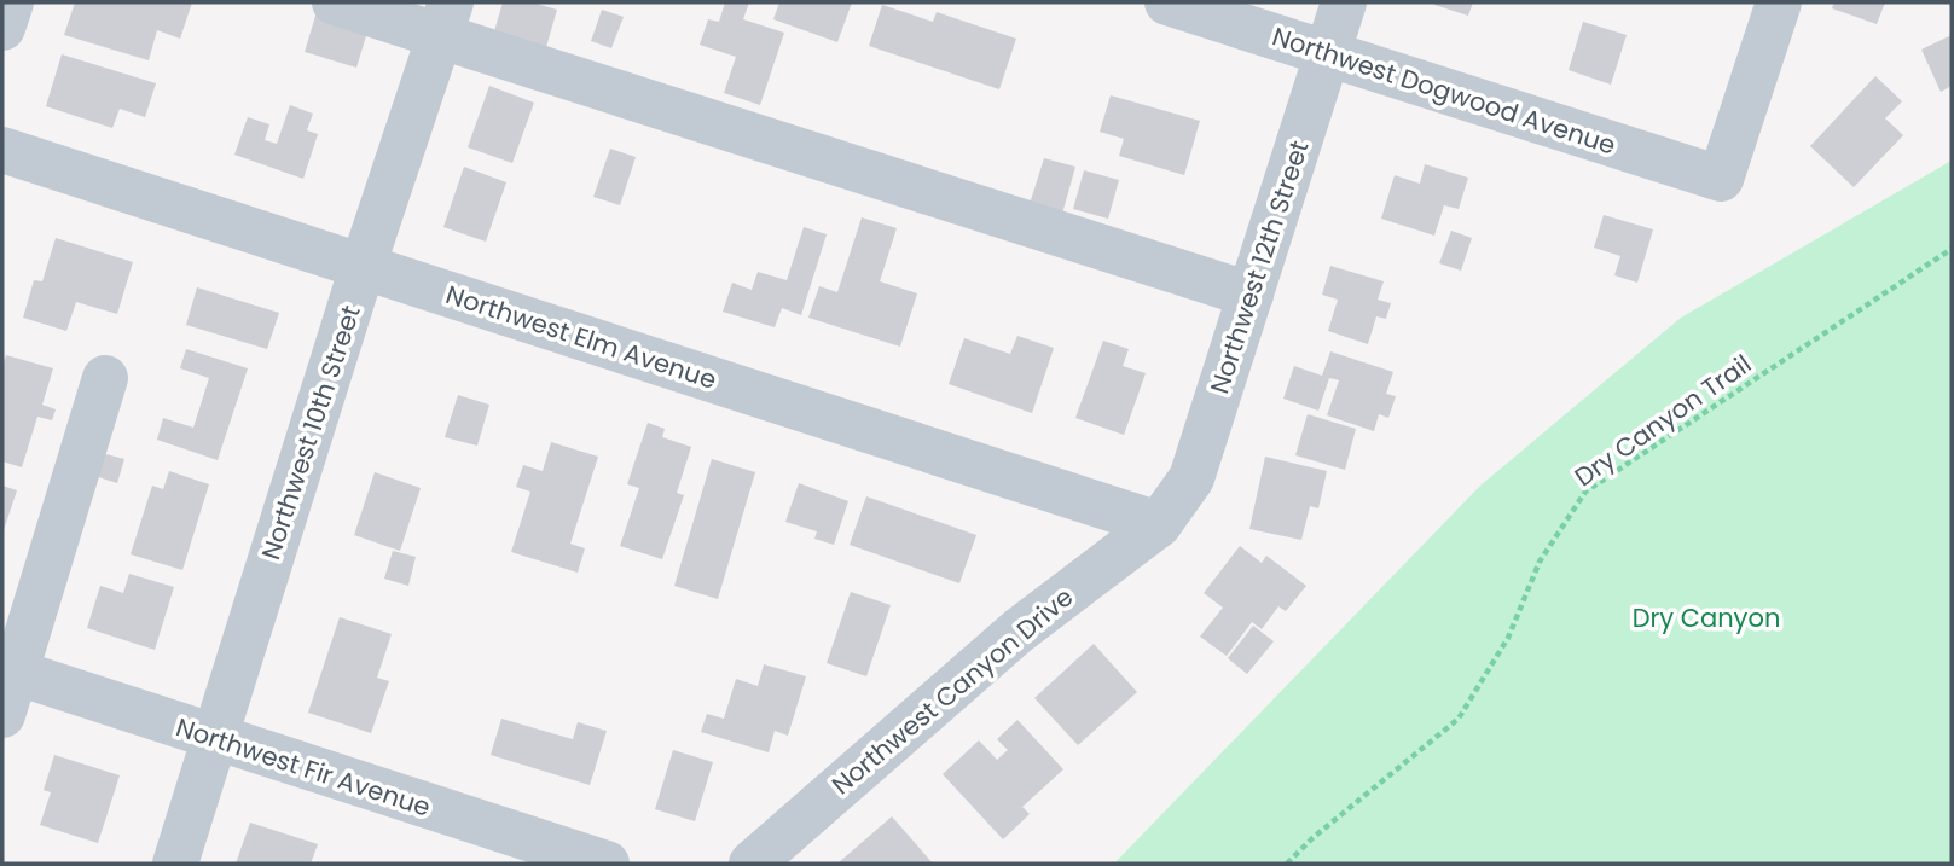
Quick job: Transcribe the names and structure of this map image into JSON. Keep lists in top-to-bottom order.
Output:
{
  "streets": {
    "street": [
      "Northwest Dogwood Avenue",
      "Northwest 12th Street",
      "Northwest Elm Avenue",
      "Northwest 10th Street",
      "Northwest Canyon Drive",
      "Northwest Fir Avenue"
    ],
    "path": ["Dry Canyon Trail"]
  },
  "crossings": [
    ["Northwest Dogwood Avenue", "Northwest 12th Street"],
    ["Northwest 12th Street", "Northwest Elm Avenue"],
    ["Northwest 12th Street", "Northwest Canyon Drive"],
    ["Northwest Elm Avenue", "Northwest 10th Street"],
    ["Northwest Elm Avenue", "Northwest Canyon Drive"],
    ["Northwest 10th Street", "Northwest Fir Avenue"]
  ],
  "parks": ["Dry Canyon"]
}
